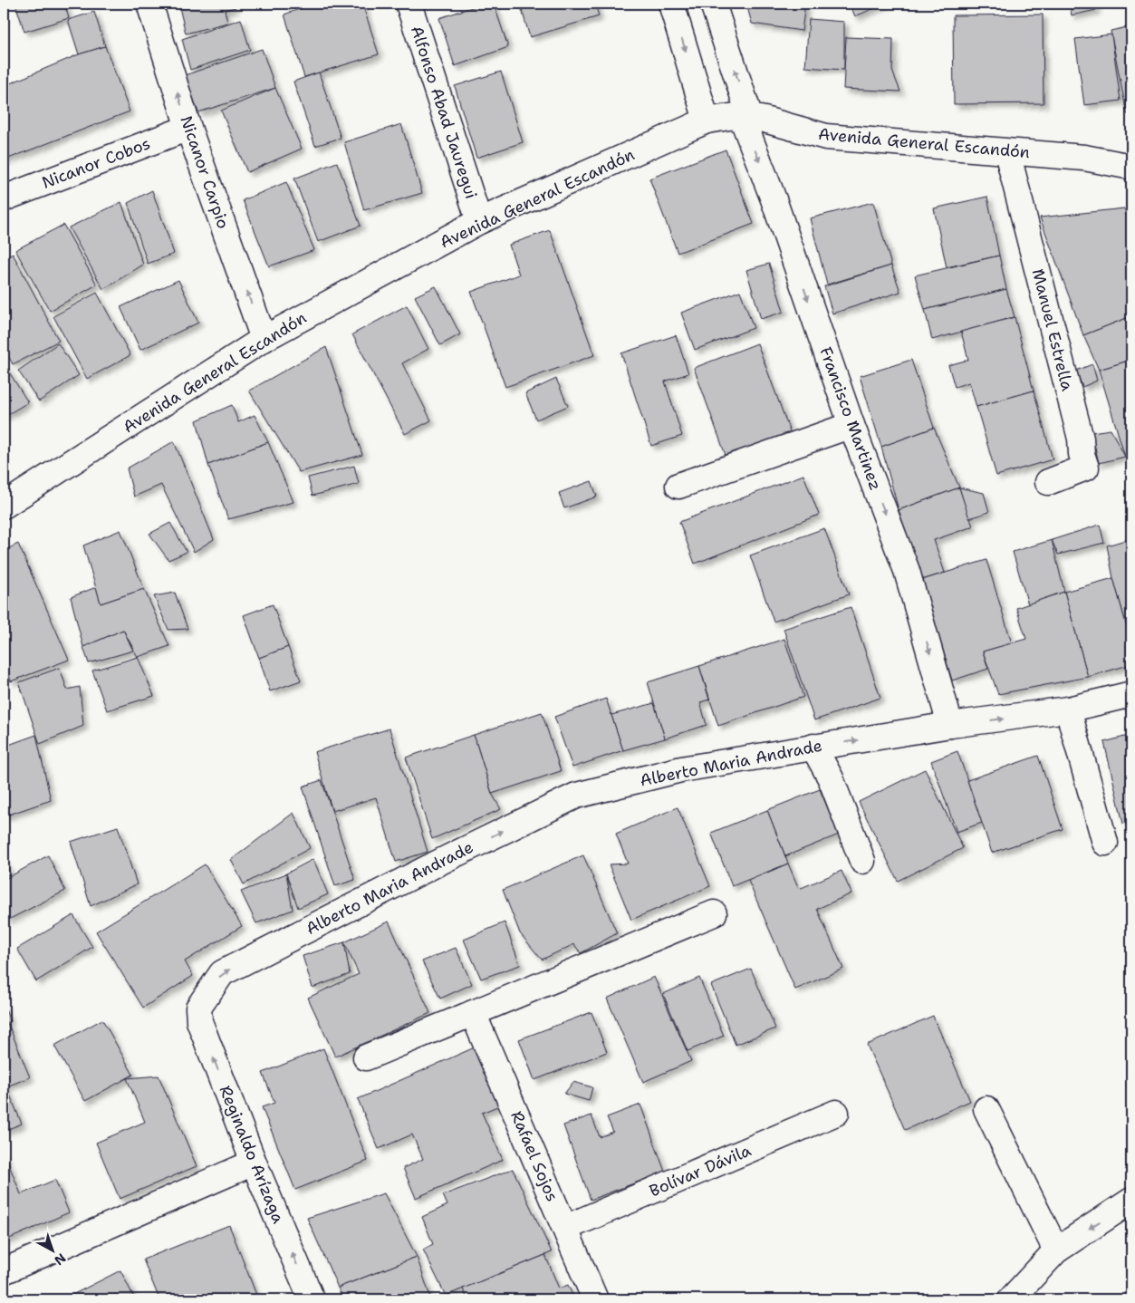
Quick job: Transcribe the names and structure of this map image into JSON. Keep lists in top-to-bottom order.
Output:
{
  "streets": {
    "street": [
      "Alfonso Abad Jauregui",
      "Avenida General Escandón",
      "Nicanor Cobos",
      "Nicanor Carpio",
      "Manuel Estrella",
      "Francisco Martinez",
      "Alberto Maria Andrade",
      "Reginaldo Arízaga",
      "Rafael Sojos",
      "Bolívar Dávila"
    ]
  },
  "crossings": [
    ["Alfonso Abad Jauregui", "Avenida General Escandón"],
    ["Avenida General Escandón", "Nicanor Carpio"],
    ["Avenida General Escandón", "Manuel Estrella"],
    ["Avenida General Escandón", "Francisco Martinez"],
    ["Nicanor Cobos", "Nicanor Carpio"],
    ["Francisco Martinez", "Alberto Maria Andrade"],
    ["Alberto Maria Andrade", "Reginaldo Arízaga"],
    ["Rafael Sojos", "Bolívar Dávila"]
  ],
  "one_way": ["Nicanor Carpio", "Reginaldo Arízaga"],
  "north": "bottom right"
}
